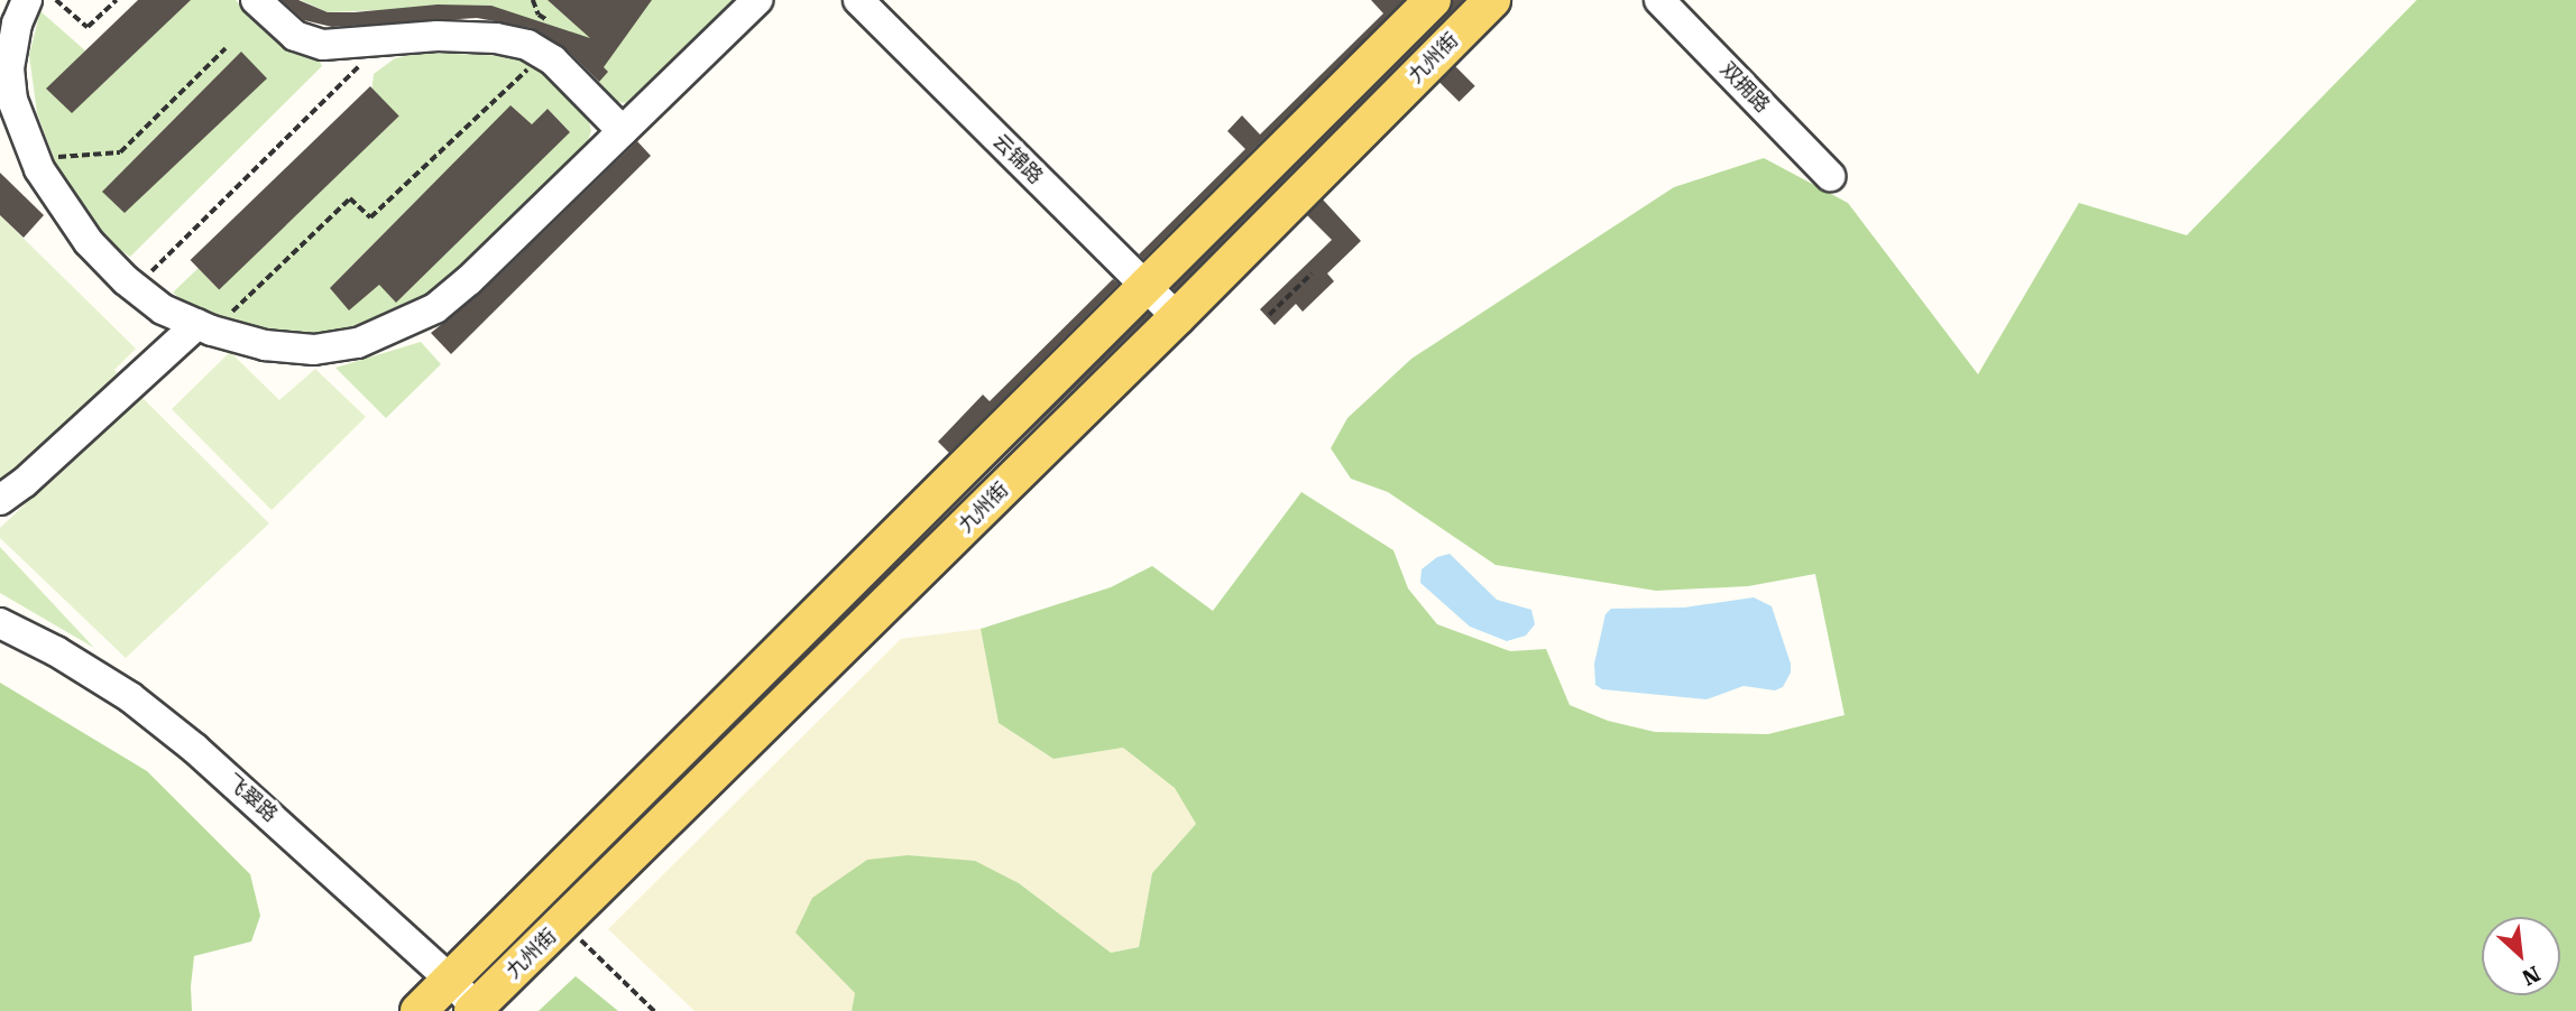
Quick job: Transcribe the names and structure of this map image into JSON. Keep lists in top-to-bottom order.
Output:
{
  "streets": {
    "main road": ["九州街"],
    "street": ["双拥路", "云锦路", "飞翠路"]
  },
  "crossings": [
    ["九州街", "云锦路"],
    ["九州街", "飞翠路"]
  ],
  "north": "bottom right"
}
